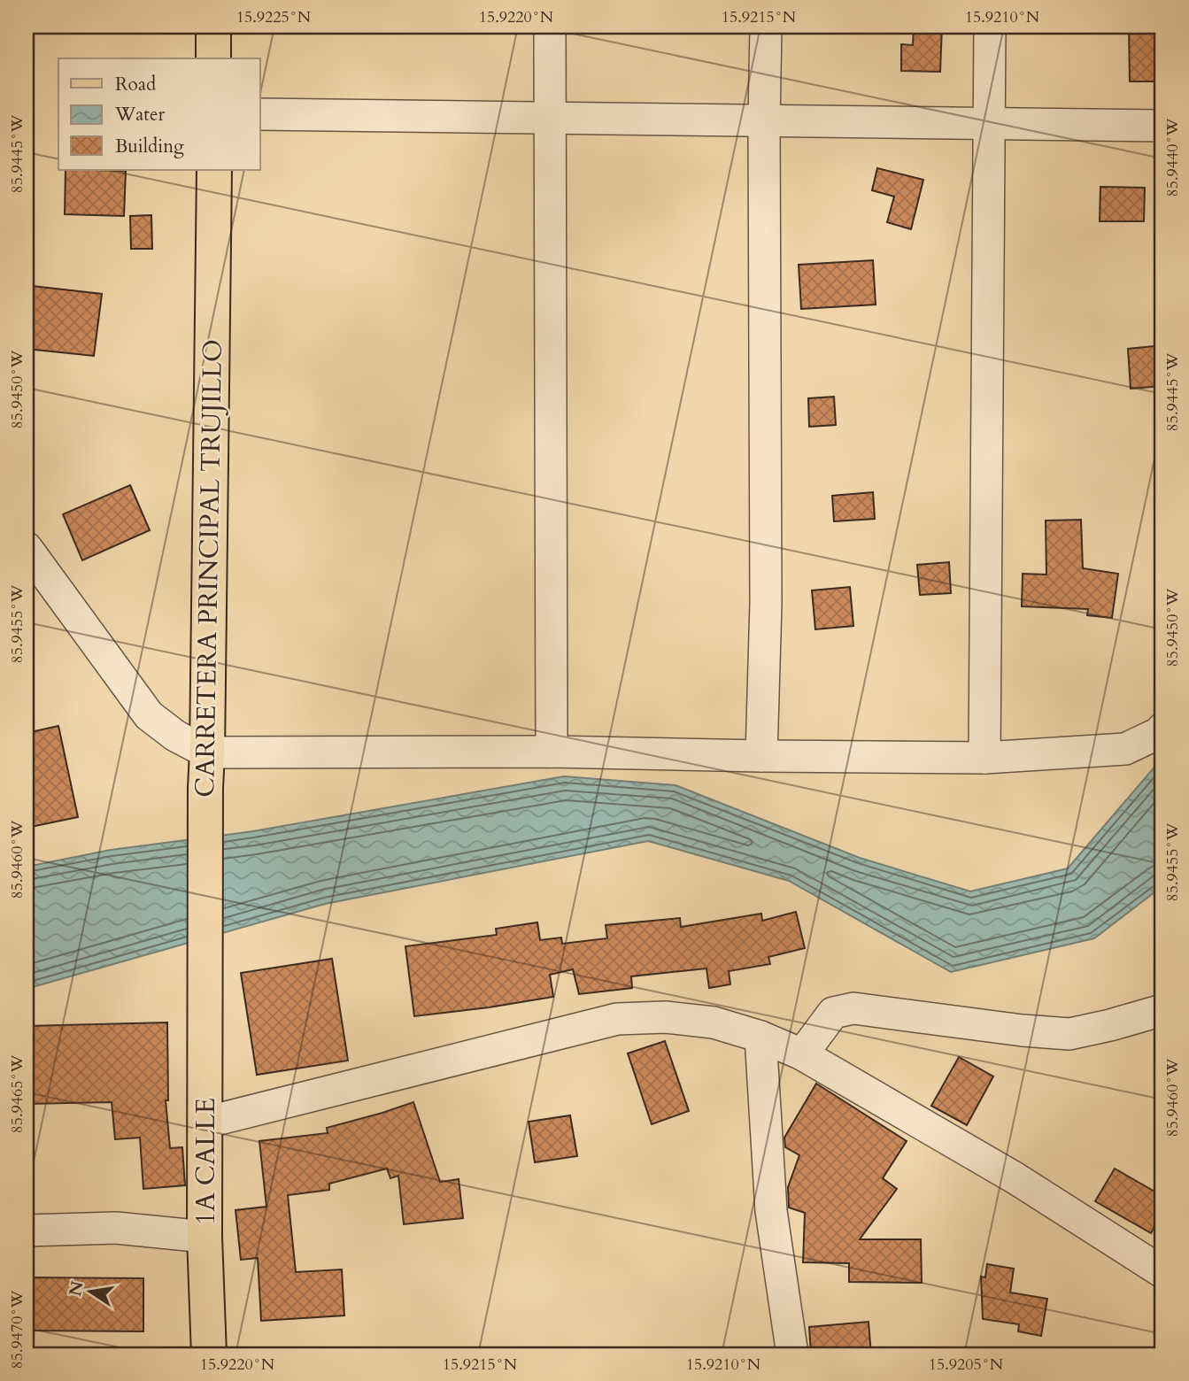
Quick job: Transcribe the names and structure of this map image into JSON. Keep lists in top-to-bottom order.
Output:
{
  "streets": {
    "main road": ["CARRETERA PRINCIPAL TRUJILLO", "1A CALLE"]
  },
  "crossings": [
    ["CARRETERA PRINCIPAL TRUJILLO", "1A CALLE"]
  ],
  "legend": ["Road", "Water", "Building"],
  "north": "left",
  "coordinates": [
    "15.9225°N",
    "15.9220°N",
    "15.9215°N",
    "15.9210°N",
    "85.9445°W",
    "85.9440°W",
    "85.9450°W",
    "85.9455°W",
    "85.9460°W",
    "85.9465°W",
    "85.9470°W",
    "15.9205°N"
  ]
}
